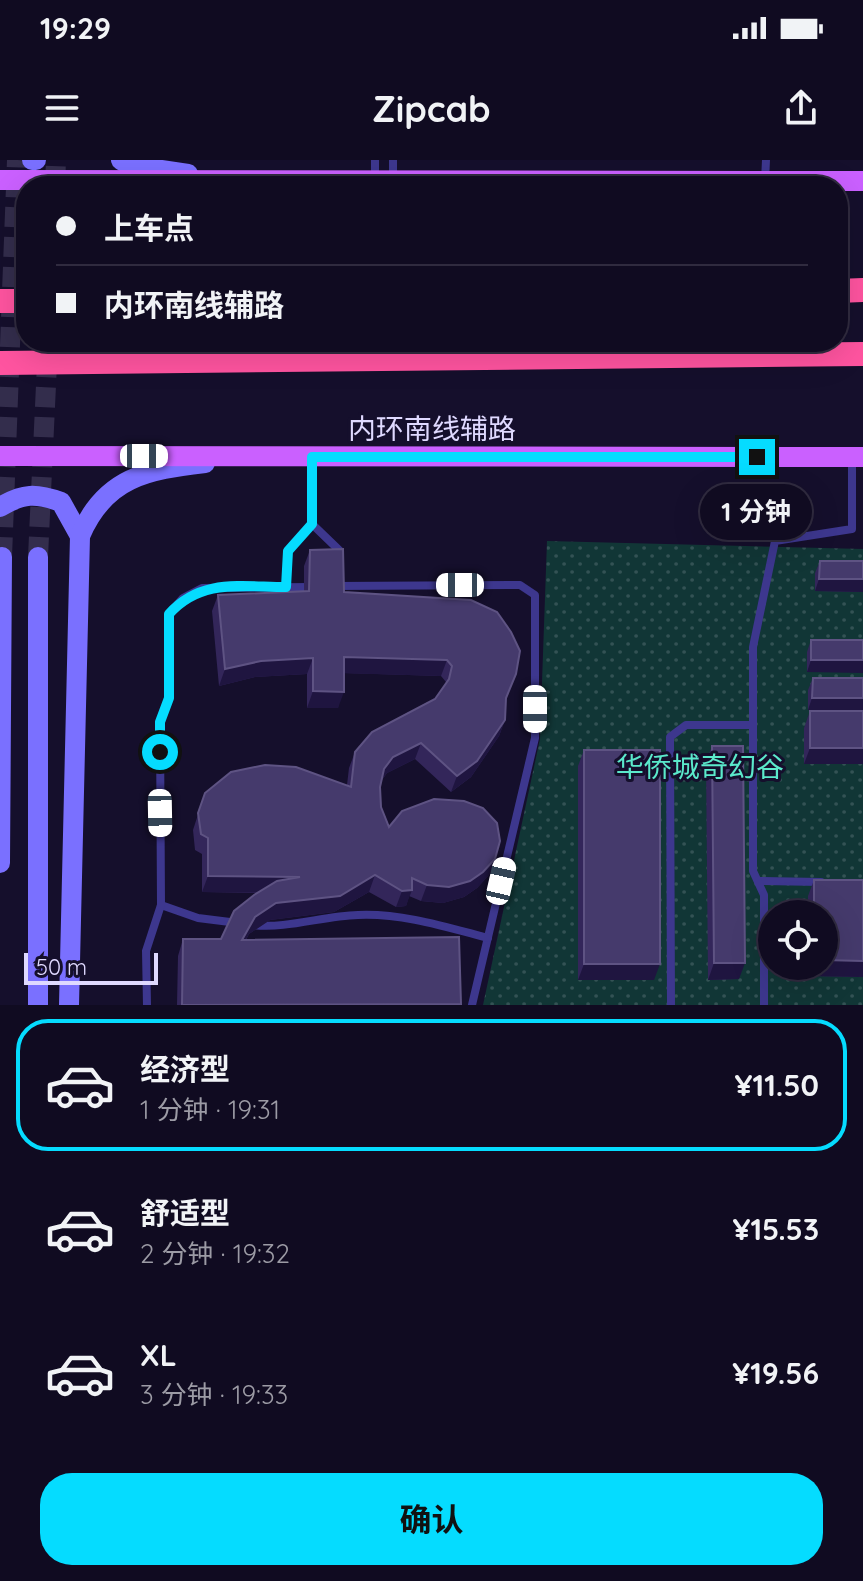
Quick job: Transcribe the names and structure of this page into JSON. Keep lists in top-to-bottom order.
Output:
{
  "streets": {
    "main road": ["内环南线辅路"]
  },
  "parks": ["华侨城奇幻谷"],
  "scale_bar": "50 m",
  "page": {
    "status": "19:29",
    "header": "Zipcab",
    "banner": ["上车点", "内环南线辅路"],
    "bubble": "1 分钟",
    "scale": "50 m",
    "list": [
      {
        "name": "经济型",
        "note": "1 分钟 · 19:31",
        "value": "¥11.50"
      },
      {
        "name": "舒适型",
        "note": "2 分钟 · 19:32",
        "value": "¥15.53"
      },
      {
        "name": "XL",
        "note": "3 分钟 · 19:33",
        "value": "¥19.56"
      }
    ],
    "buttons": "确认"
  }
}
